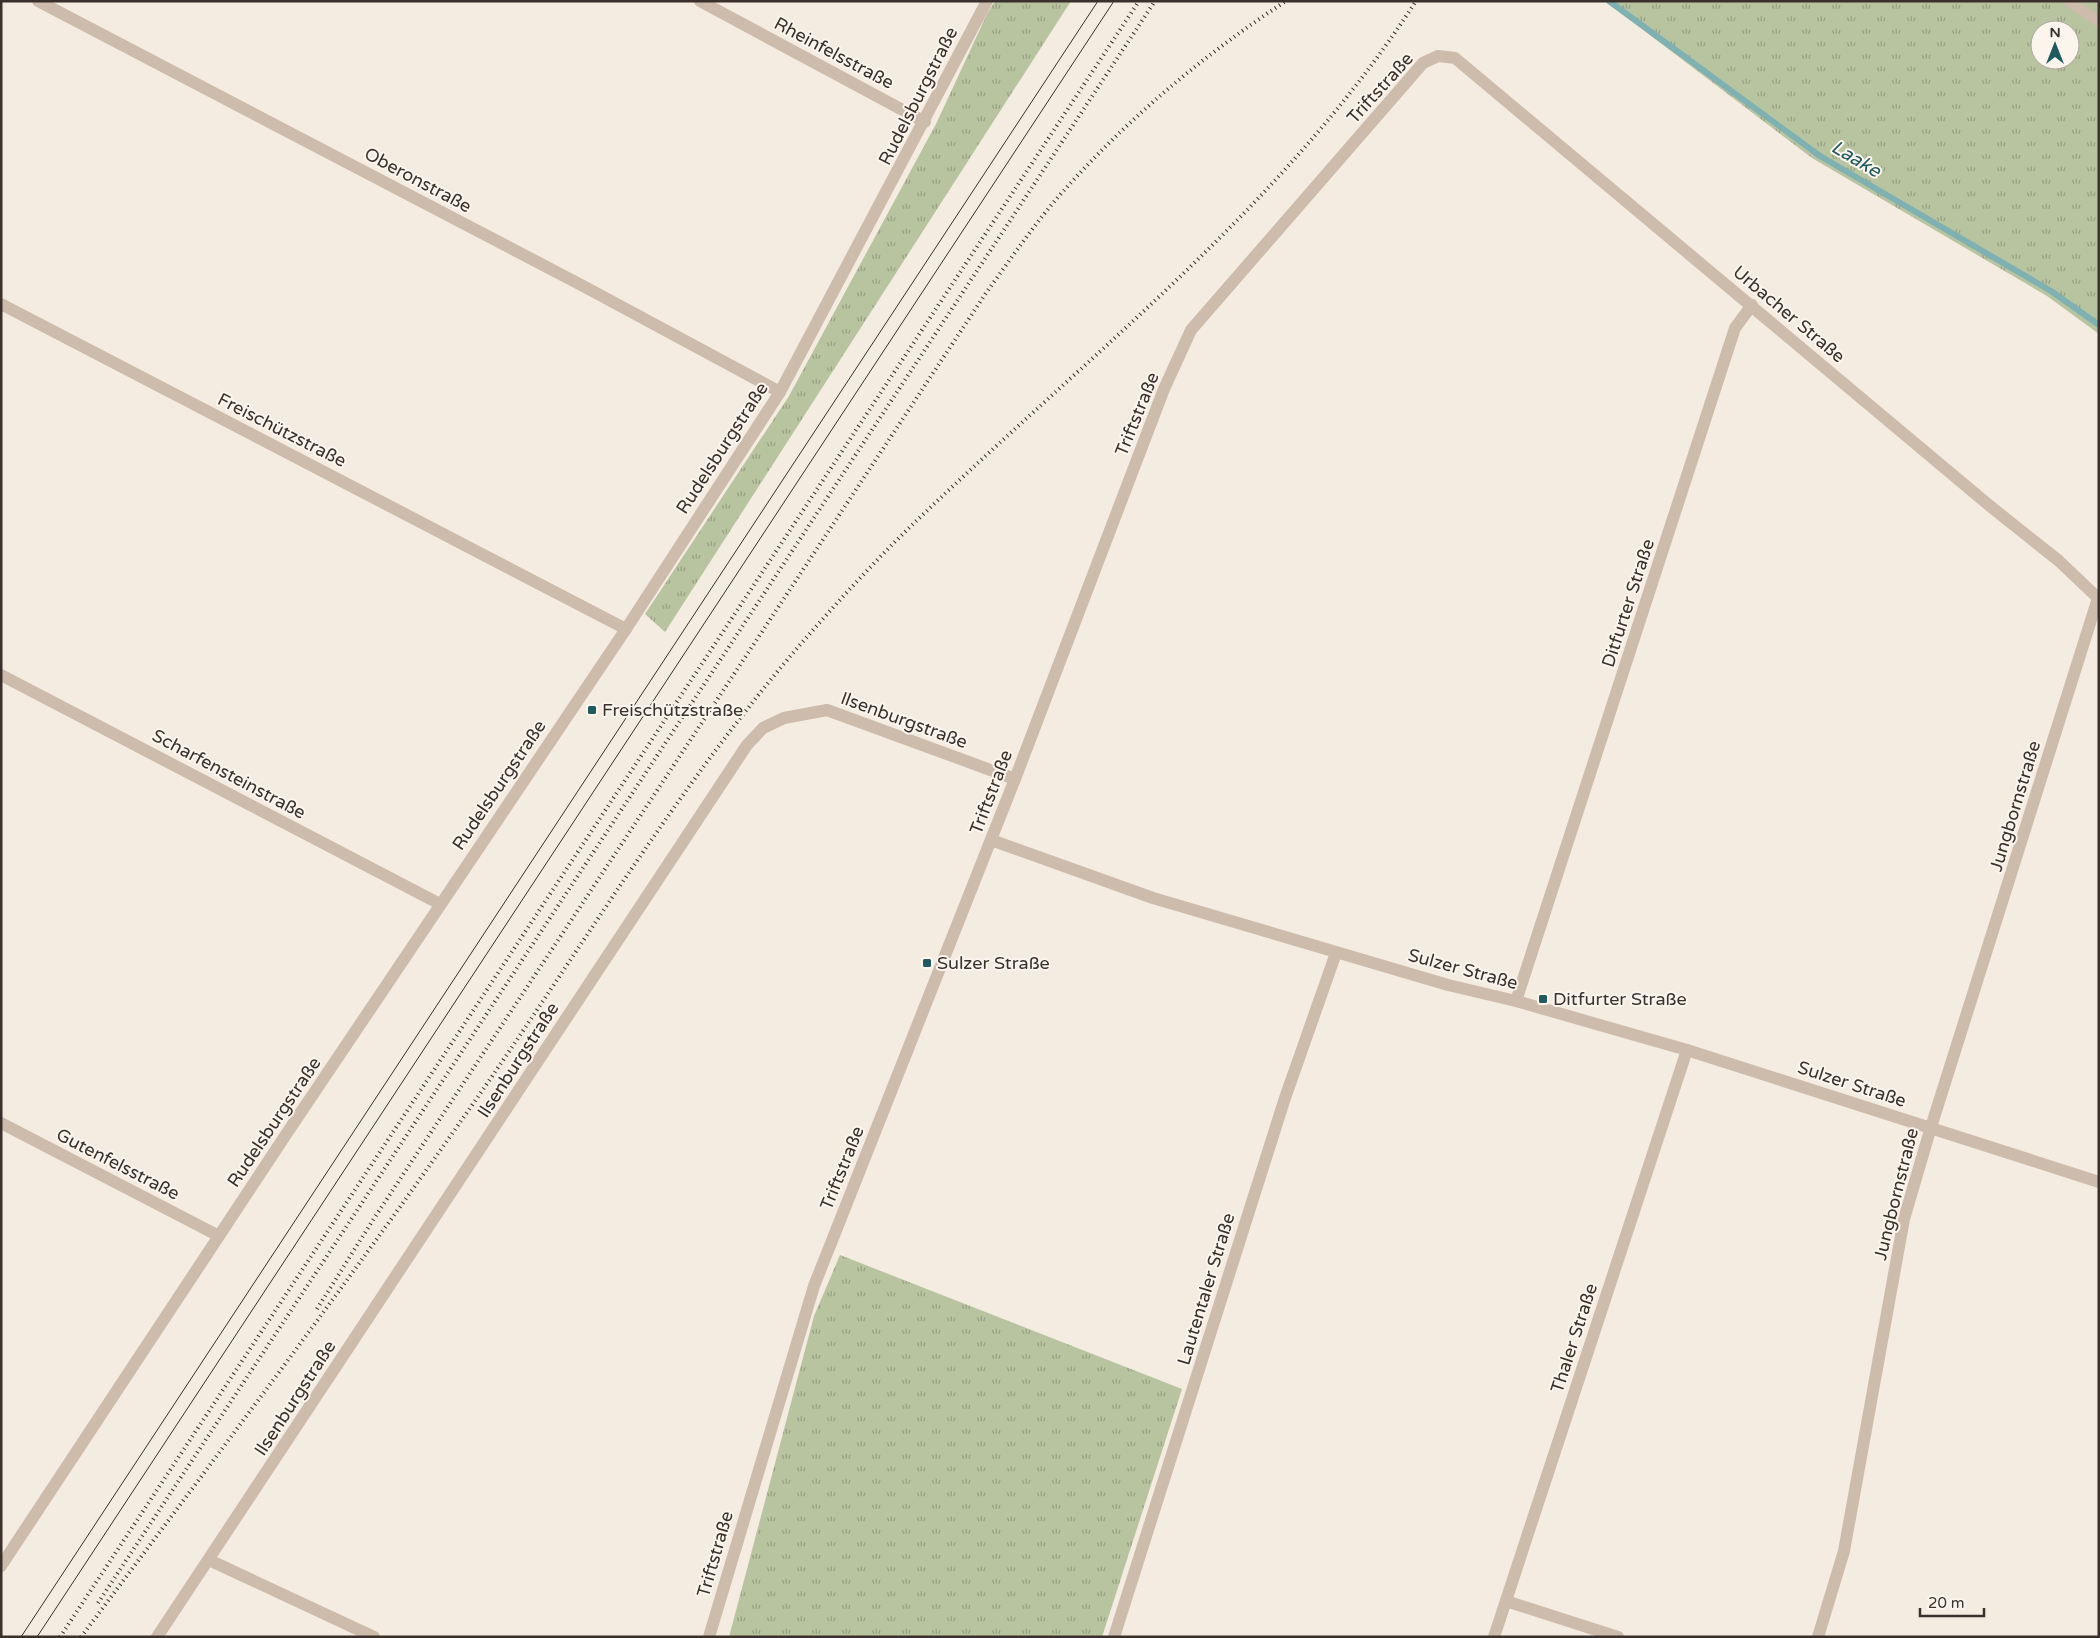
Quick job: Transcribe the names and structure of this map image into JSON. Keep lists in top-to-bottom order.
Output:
{
  "streets": {
    "street": [
      "Rheinfelsstraße",
      "Triftstraße",
      "Rudelsburgstraße",
      "Oberonstraße",
      "Urbacher Straße",
      "Freischützstraße",
      "Ditfurter Straße",
      "Ilsenburgstraße",
      "Scharfensteinstraße",
      "Jungbornstraße",
      "Sulzer Straße",
      "Gutenfelsstraße",
      "Lautentaler Straße",
      "Thaler Straße"
    ]
  },
  "crossings": [
    ["Rheinfelsstraße", "Rudelsburgstraße"],
    ["Triftstraße", "Urbacher Straße"],
    ["Triftstraße", "Ilsenburgstraße"],
    ["Triftstraße", "Sulzer Straße"],
    ["Rudelsburgstraße", "Oberonstraße"],
    ["Rudelsburgstraße", "Freischützstraße"],
    ["Rudelsburgstraße", "Scharfensteinstraße"],
    ["Rudelsburgstraße", "Gutenfelsstraße"],
    ["Urbacher Straße", "Ditfurter Straße"],
    ["Urbacher Straße", "Jungbornstraße"],
    ["Ditfurter Straße", "Sulzer Straße"],
    ["Jungbornstraße", "Sulzer Straße"],
    ["Sulzer Straße", "Lautentaler Straße"],
    ["Sulzer Straße", "Thaler Straße"]
  ],
  "water": ["Laake"],
  "places": {
    "transit": ["Freischützstraße", "Sulzer Straße", "Ditfurter Straße"]
  },
  "scale_bar": "20 m",
  "north": "top"
}
